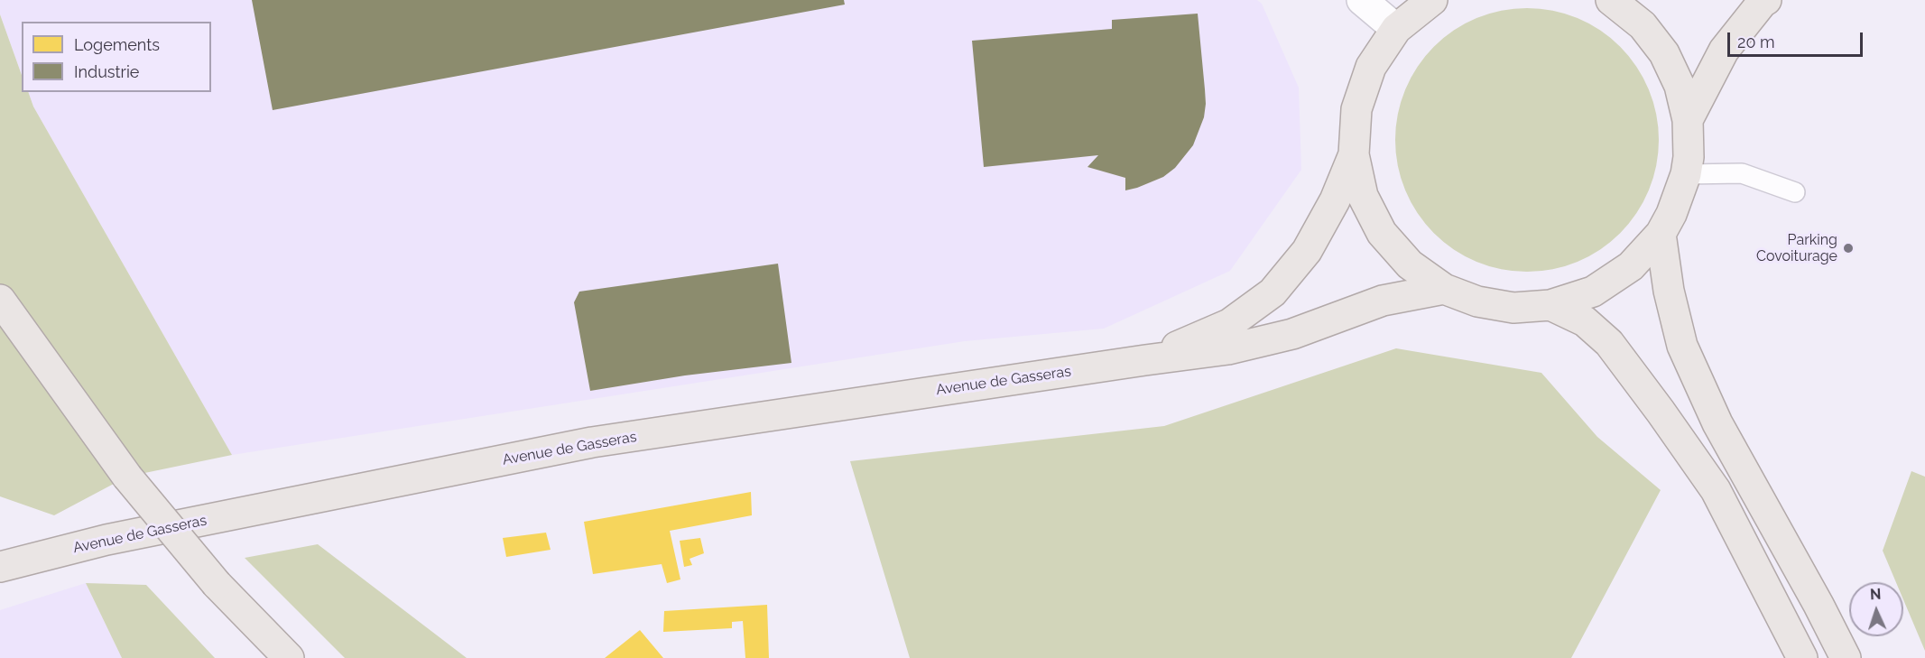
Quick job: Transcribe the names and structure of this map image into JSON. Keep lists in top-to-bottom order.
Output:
{
  "streets": {
    "main road": ["Avenue de Gasseras"]
  },
  "places": ["Parking Covoiturage"],
  "legend": ["Logements", "Industrie"],
  "scale_bar": "20 m",
  "north": "top"
}
